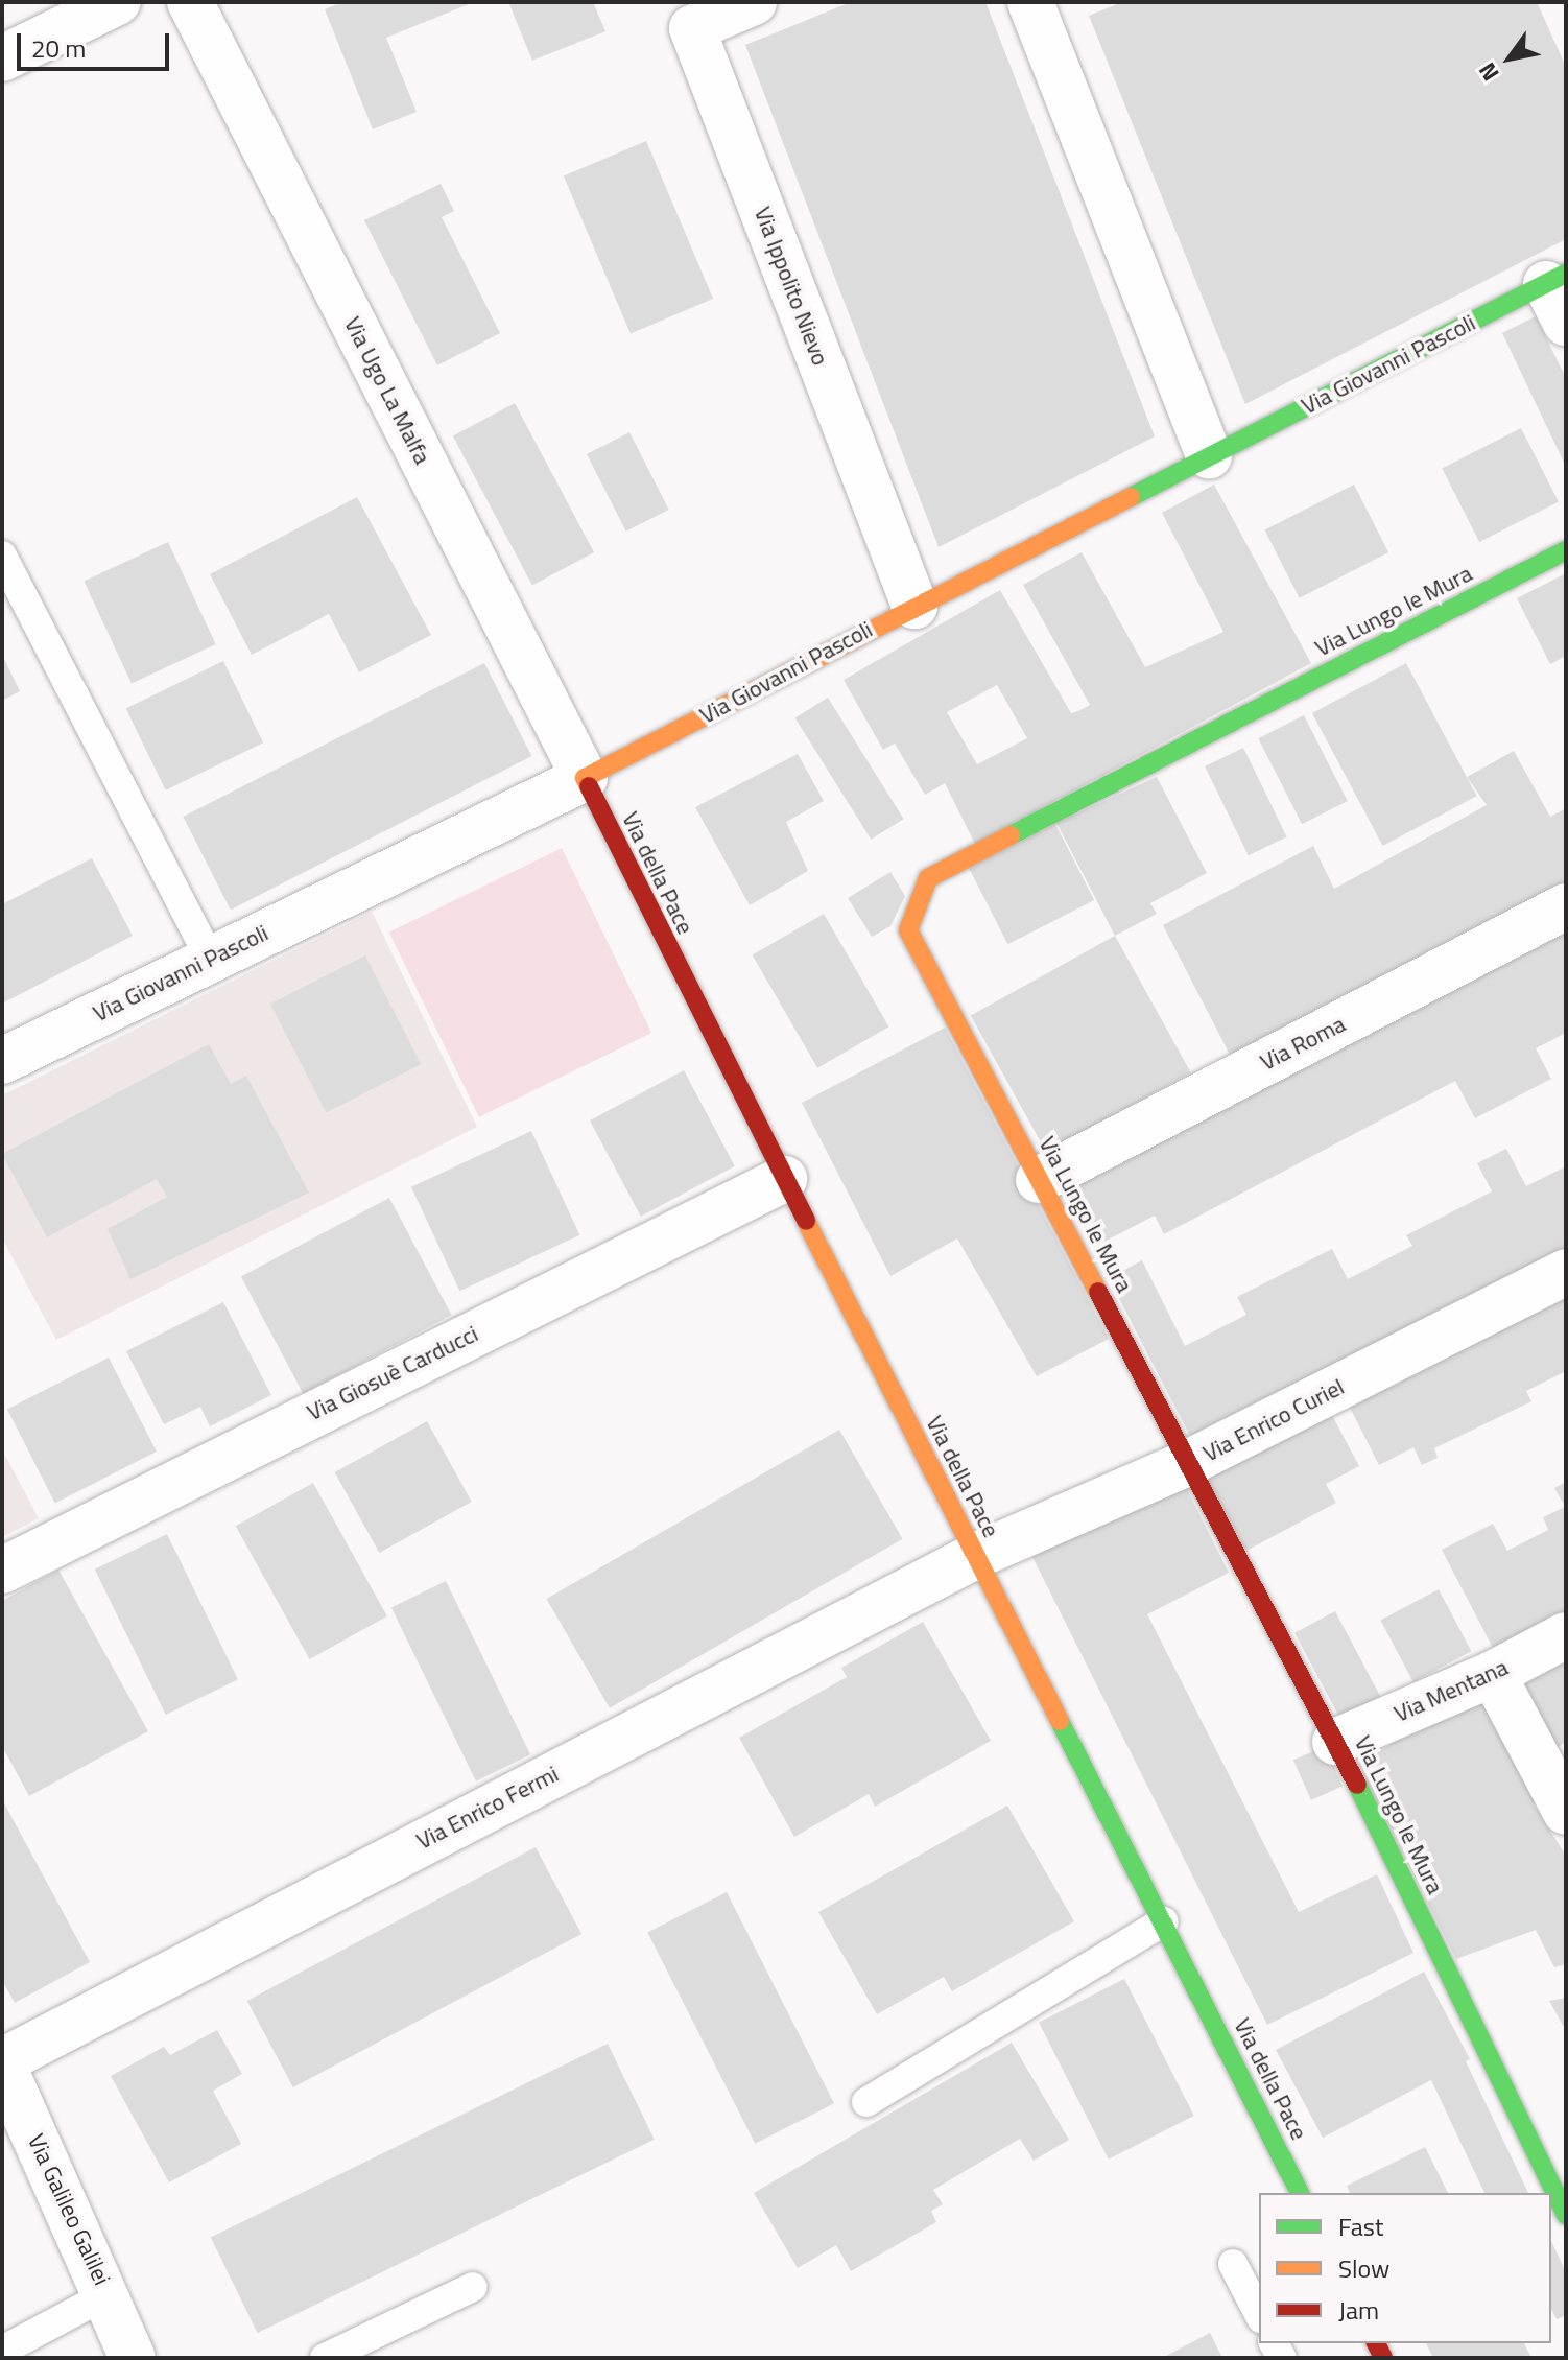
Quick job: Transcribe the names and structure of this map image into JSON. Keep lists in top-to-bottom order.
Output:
{
  "streets": {
    "main road": ["Via Giovanni Pascoli", "Via Lungo le Mura", "Via della Pace"],
    "street": [
      "Via Ippolito Nievo",
      "Via Ugo La Malfa",
      "Via Roma",
      "Via Giosuè Carducci",
      "Via Enrico Curiel",
      "Via Mentana",
      "Via Enrico Fermi",
      "Via Galileo Galilei"
    ]
  },
  "crossings": [
    ["Via Ippolito Nievo", "Via Giovanni Pascoli"],
    ["Via Giovanni Pascoli", "Via Ugo La Malfa"],
    ["Via Giovanni Pascoli", "Via della Pace"],
    ["Via Ugo La Malfa", "Via della Pace"],
    ["Via Lungo le Mura", "Via Roma"],
    ["Via Lungo le Mura", "Via Enrico Curiel"],
    ["Via Lungo le Mura", "Via Mentana"],
    ["Via della Pace", "Via Giosuè Carducci"],
    ["Via della Pace", "Via Enrico Curiel"],
    ["Via della Pace", "Via Enrico Fermi"],
    ["Via Enrico Curiel", "Via Enrico Fermi"],
    ["Via Enrico Fermi", "Via Galileo Galilei"]
  ],
  "legend": ["Fast", "Slow", "Jam"],
  "scale_bar": "20 m",
  "north": "bottom left"
}
